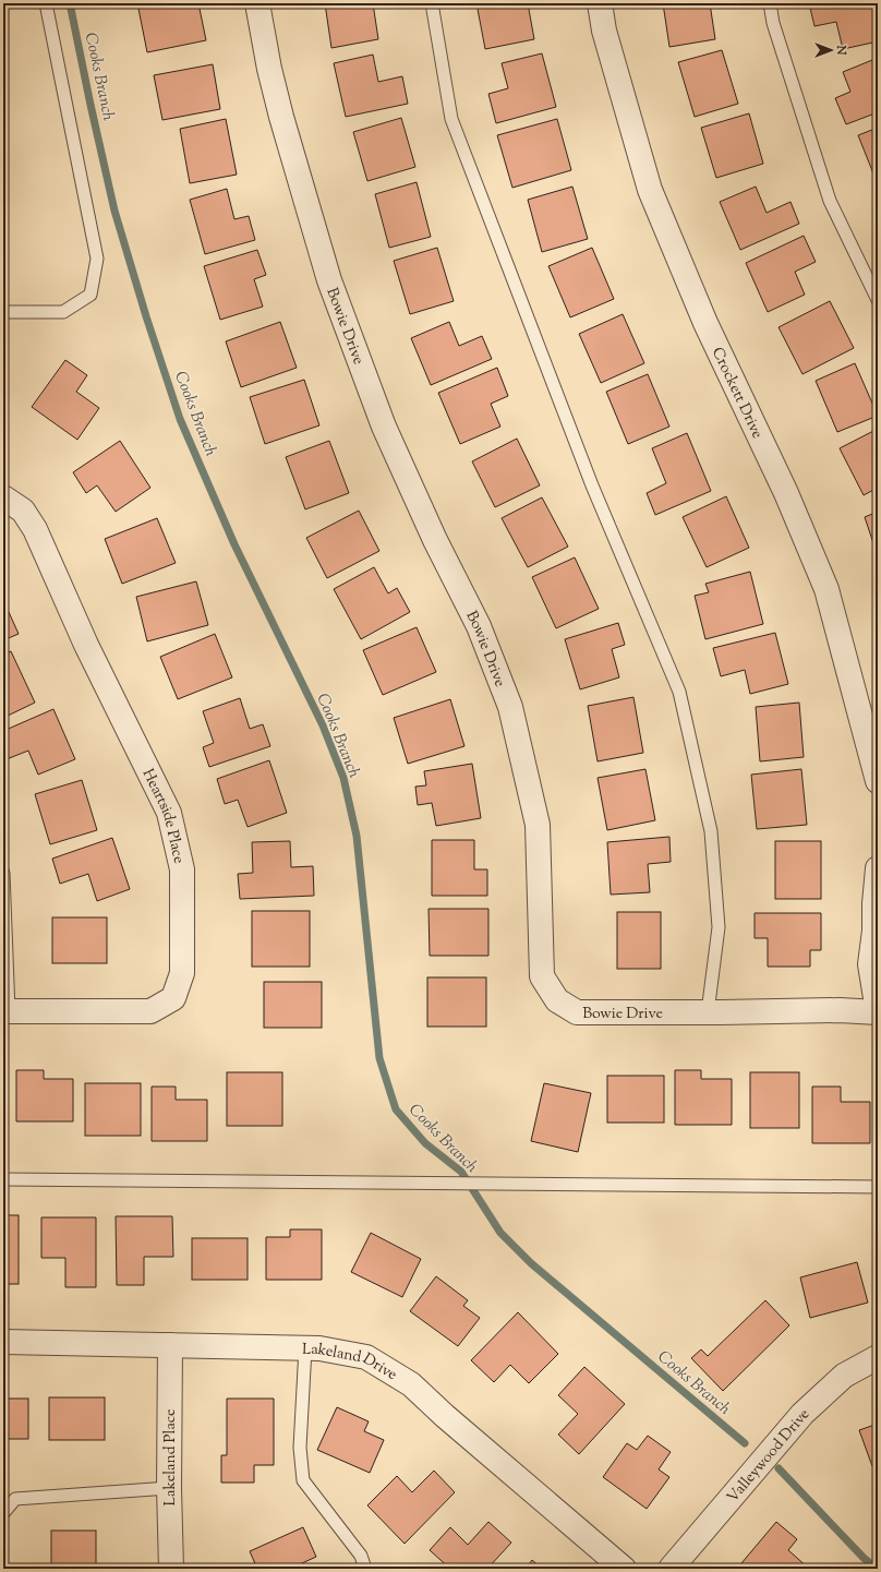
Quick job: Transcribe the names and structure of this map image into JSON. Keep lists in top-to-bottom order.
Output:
{
  "streets": {
    "street": [
      "Bowie Drive",
      "Crockett Drive",
      "Heartside Place",
      "Lakeland Drive",
      "Valleywood Drive",
      "Lakeland Place"
    ]
  },
  "crossings": [
    ["Lakeland Drive", "Lakeland Place"]
  ],
  "water": ["Cooks Branch"],
  "north": "right"
}
